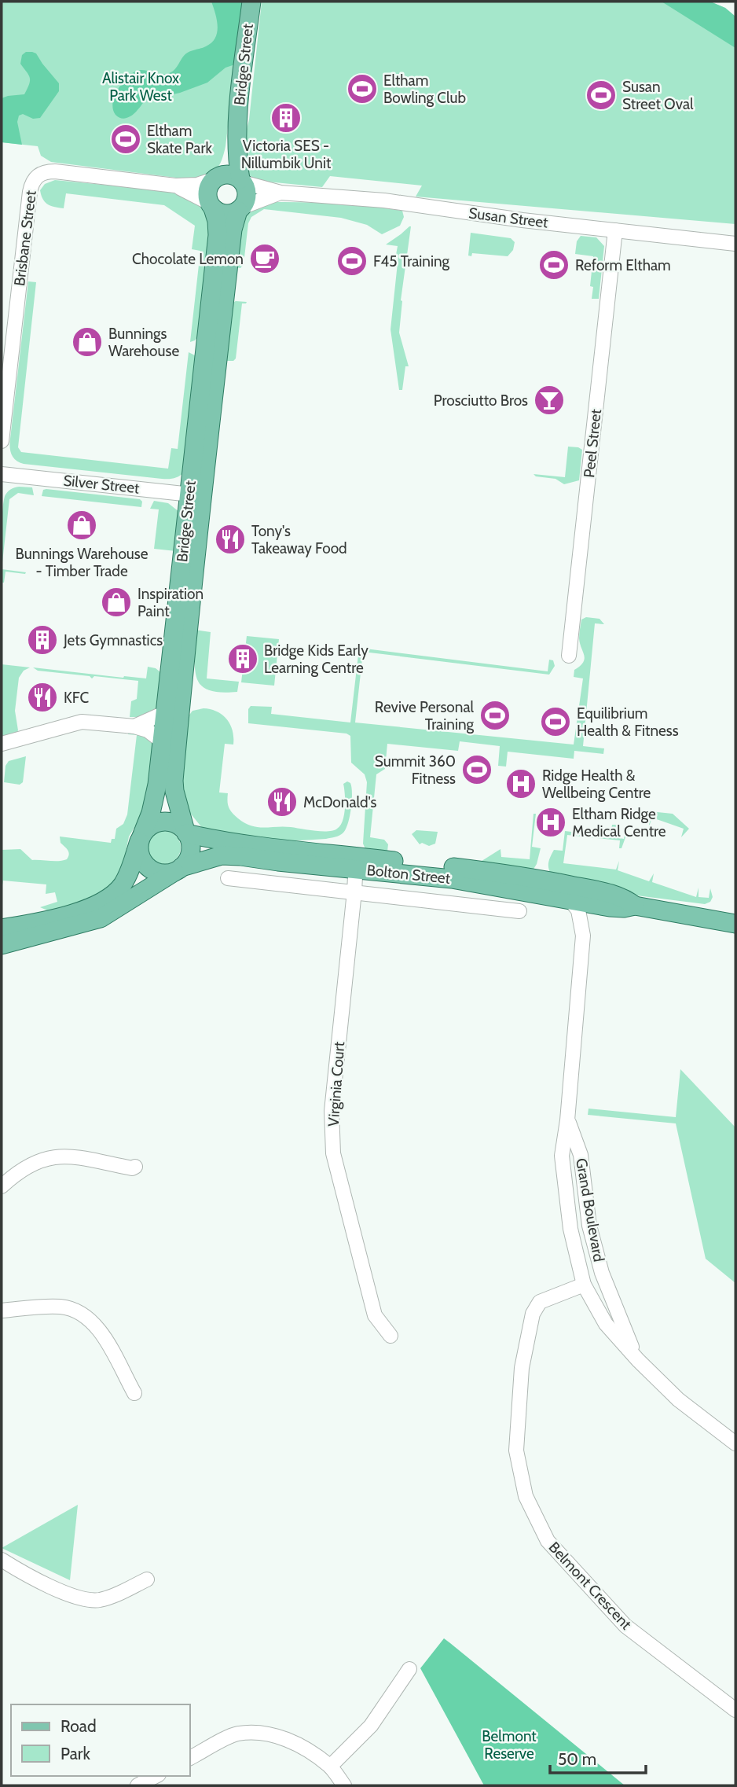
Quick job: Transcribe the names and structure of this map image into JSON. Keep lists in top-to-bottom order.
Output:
{
  "streets": {
    "main road": ["Bridge Street", "Bolton Street"],
    "street": [
      "Susan Street",
      "Brisbane Street",
      "Peel Street",
      "Silver Street",
      "Virginia Court",
      "Grand Boulevard",
      "Belmont Crescent"
    ]
  },
  "crossings": [
    ["Bridge Street", "Susan Street"],
    ["Bridge Street", "Brisbane Street"],
    ["Bridge Street", "Silver Street"],
    ["Bridge Street", "Bolton Street"],
    ["Susan Street", "Brisbane Street"],
    ["Susan Street", "Peel Street"],
    ["Bolton Street", "Virginia Court"],
    ["Bolton Street", "Grand Boulevard"],
    ["Grand Boulevard", "Belmont Crescent"]
  ],
  "parks": ["Alistair Knox Park West", "Belmont Reserve"],
  "places": {
    "sports": [
      "Eltham Bowling Club",
      "Susan Street Oval",
      "Eltham Skate Park",
      "F45 Training",
      "Reform Eltham",
      "Revive Personal Training",
      "Equilibrium Health & Fitness",
      "Summit 360 Fitness"
    ],
    "building": ["Victoria SES - Nillumbik Unit", "Jets Gymnastics", "Bridge Kids Early Learning Centre"],
    "cafe": ["Chocolate Lemon"],
    "shop": ["Bunnings Warehouse", "Bunnings Warehouse - Timber Trade", "Inspiration Paint"],
    "bar": ["Prosciutto Bros"],
    "restaurant": ["Tony's Takeaway Food", "KFC", "McDonald's"],
    "hospital": ["Ridge Health & Wellbeing Centre", "Eltham Ridge Medical Centre"]
  },
  "legend": ["Road", "Park"],
  "scale_bar": "50 m"
}
